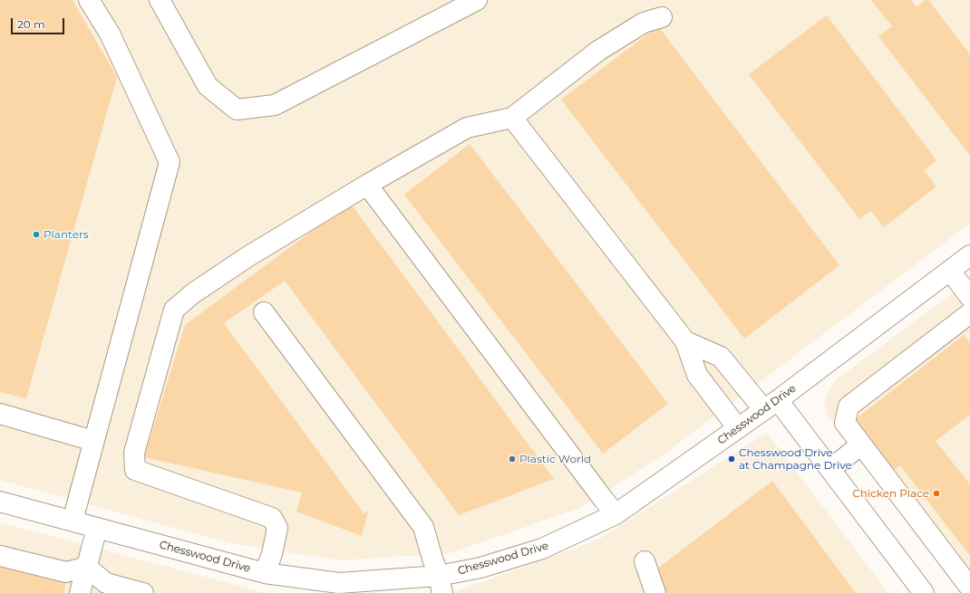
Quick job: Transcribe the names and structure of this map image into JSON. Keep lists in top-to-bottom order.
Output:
{
  "streets": {
    "street": ["Chesswood Drive"]
  },
  "places": [
    "Planters",
    "Plastic World",
    "Chesswood Drive at Champagne Drive",
    "Chicken Place"
  ],
  "scale_bar": "20 m"
}
